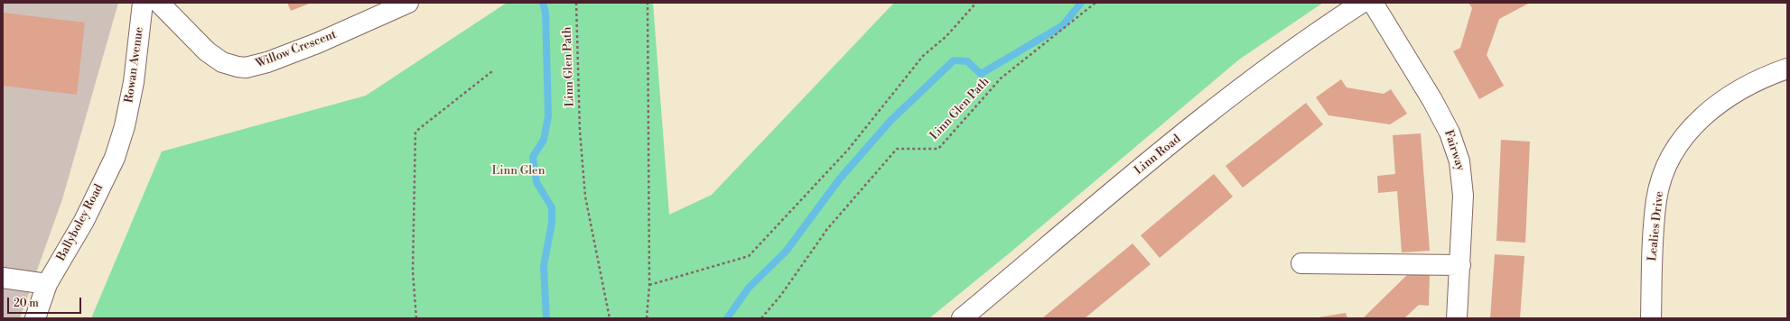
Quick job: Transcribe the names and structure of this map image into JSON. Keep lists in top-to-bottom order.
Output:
{
  "streets": {
    "street": [
      "Willow Crescent",
      "Rowan Avenue",
      "Fairway",
      "Linn Road",
      "Ballyboley Road",
      "Lealies Drive"
    ],
    "path": ["Linn Glen Path"]
  },
  "crossings": [
    ["Rowan Avenue", "Ballyboley Road"]
  ],
  "parks": ["Linn Glen"],
  "scale_bar": "20 m"
}
